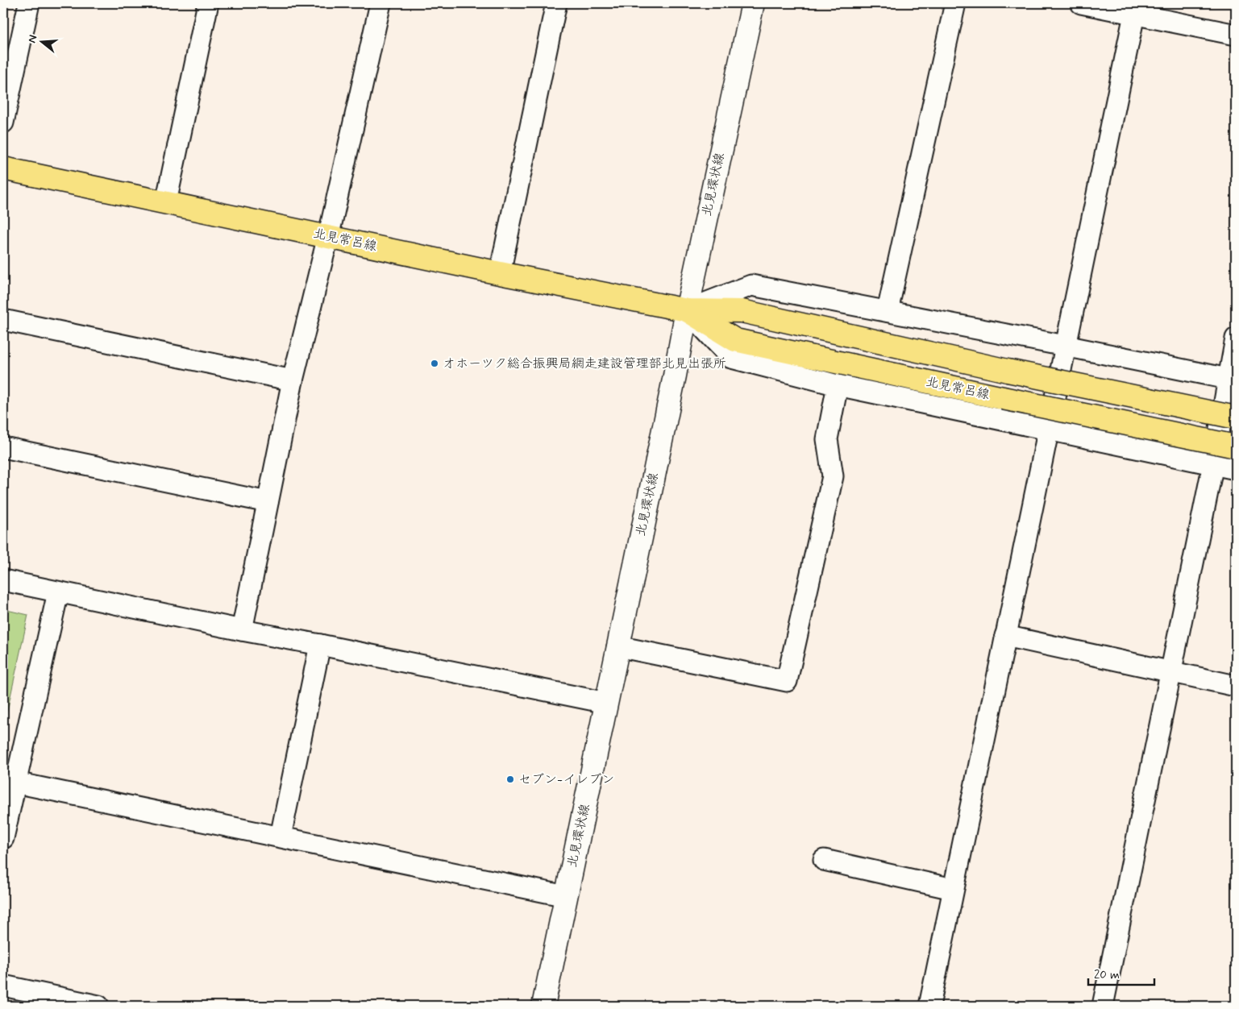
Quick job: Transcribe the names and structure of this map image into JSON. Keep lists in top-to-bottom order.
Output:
{
  "streets": {
    "main road": ["北見環状線", "北見常呂線"]
  },
  "crossings": [
    ["北見環状線", "北見常呂線"]
  ],
  "places": ["オホーツク総合振興局網走建設管理部北見出張所", "セブン-イレブン"],
  "scale_bar": "20 m",
  "north": "left"
}
